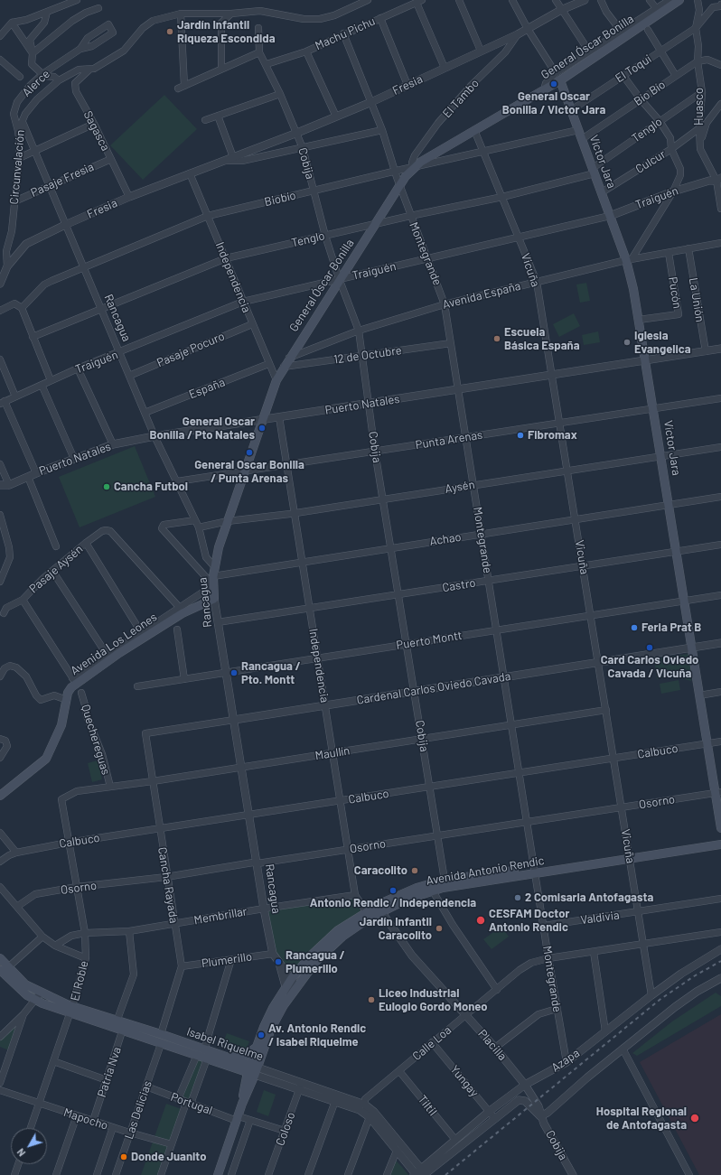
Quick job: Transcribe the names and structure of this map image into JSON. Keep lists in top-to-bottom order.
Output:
{
  "streets": {
    "main road": [
      "General Óscar Bonilla",
      "Víctor Jara",
      "Rancagua",
      "Avenida Los Leones",
      "Avenida Antonio Rendic",
      "Isabel Riquelme"
    ],
    "street": [
      "Machu Pichu",
      "El Toqui",
      "Alerce",
      "Fresia",
      "Bío Bío",
      "El Tambo",
      "Huasco",
      "Tenglo",
      "Sagasca",
      "Culcur",
      "Cobija",
      "Circunvalación",
      "Pasaje Fresia",
      "Traiguén",
      "Biobío",
      "Montegrande",
      "Vicuña",
      "Independencia",
      "Pucón",
      "Avenida España",
      "La Unión",
      "Pasaje Pocuro",
      "12 de Octubre",
      "España",
      "Puerto Natales",
      "Punta Arenas",
      "Aysén",
      "Achao",
      "Pasaje Aysén",
      "Castro",
      "Puerto Montt",
      "Cardenal Carlos Oviedo Cavada",
      "Quechereguas",
      "Calbuco",
      "Maullín",
      "Osorno",
      "Cancha Rayada",
      "Membrillar",
      "Valdivia",
      "Plumerillo",
      "El Roble",
      "Calle Loa",
      "Placilla",
      "Azapa",
      "Patria Nva",
      "Yungay",
      "Portugal",
      "Tiltil",
      "Las Delicias",
      "Mapocho",
      "Coloso"
    ]
  },
  "crossings": [
    ["Machu Pichu", "Cobija"],
    ["Machu Pichu", "Montegrande"],
    ["General Óscar Bonilla", "El Tambo"],
    ["General Óscar Bonilla", "Tenglo"],
    ["General Óscar Bonilla", "Víctor Jara"],
    ["General Óscar Bonilla", "Cobija"],
    ["General Óscar Bonilla", "Traiguén"],
    ["General Óscar Bonilla", "Biobío"],
    ["General Óscar Bonilla", "Montegrande"],
    ["General Óscar Bonilla", "Vicuña"],
    ["General Óscar Bonilla", "Independencia"],
    ["General Óscar Bonilla", "Avenida España"],
    ["General Óscar Bonilla", "Rancagua"],
    ["General Óscar Bonilla", "12 de Octubre"],
    ["General Óscar Bonilla", "Puerto Natales"],
    ["General Óscar Bonilla", "Punta Arenas"],
    ["General Óscar Bonilla", "Aysén"],
    ["El Toqui", "Huasco"],
    ["El Toqui", "Víctor Jara"],
    ["Alerce", "Circunvalación"],
    ["Fresia", "El Tambo"],
    ["Fresia", "Sagasca"],
    ["Fresia", "Cobija"],
    ["Fresia", "Circunvalación"],
    ["Fresia", "Montegrande"],
    ["Fresia", "Independencia"],
    ["Fresia", "Rancagua"],
    ["Bío Bío", "Huasco"],
    ["Bío Bío", "Víctor Jara"],
    ["El Tambo", "Biobío"],
    ["Huasco", "Tenglo"],
    ["Huasco", "Culcur"],
    ["Huasco", "Traiguén"],
    ["Tenglo", "Víctor Jara"],
    ["Tenglo", "Cobija"],
    ["Tenglo", "Montegrande"],
    ["Tenglo", "Vicuña"],
    ["Tenglo", "Independencia"],
    ["Tenglo", "Rancagua"],
    ["Sagasca", "Circunvalación"],
    ["Sagasca", "Pasaje Fresia"],
    ["Víctor Jara", "Culcur"],
    ["Víctor Jara", "Traiguén"],
    ["Víctor Jara", "Biobío"],
    ["Víctor Jara", "Pucón"],
    ["Víctor Jara", "Avenida España"],
    ["Víctor Jara", "Puerto Natales"],
    ["Víctor Jara", "Punta Arenas"],
    ["Víctor Jara", "Aysén"],
    ["Víctor Jara", "Achao"],
    ["Víctor Jara", "Castro"],
    ["Víctor Jara", "Puerto Montt"],
    ["Víctor Jara", "Cardenal Carlos Oviedo Cavada"],
    ["Víctor Jara", "Calbuco"],
    ["Víctor Jara", "Osorno"],
    ["Cobija", "Traiguén"],
    ["Cobija", "Biobío"],
    ["Cobija", "Avenida España"],
    ["Cobija", "12 de Octubre"],
    ["Cobija", "Puerto Natales"],
    ["Cobija", "Punta Arenas"],
    ["Cobija", "Aysén"],
    ["Cobija", "Achao"],
    ["Cobija", "Castro"],
    ["Cobija", "Puerto Montt"],
    ["Cobija", "Cardenal Carlos Oviedo Cavada"],
    ["Cobija", "Calbuco"],
    ["Cobija", "Maullín"],
    ["Cobija", "Osorno"],
    ["Cobija", "Avenida Antonio Rendic"],
    ["Cobija", "Placilla"],
    ["Cobija", "Azapa"],
    ["Circunvalación", "Pasaje Fresia"],
    ["Circunvalación", "Rancagua"],
    ["Pasaje Fresia", "Rancagua"],
    ["Traiguén", "Montegrande"],
    ["Traiguén", "Vicuña"],
    ["Traiguén", "Independencia"],
    ["Traiguén", "Rancagua"],
    ["Biobío", "Montegrande"],
    ["Biobío", "Vicuña"],
    ["Biobío", "Independencia"],
    ["Biobío", "Rancagua"],
    ["Montegrande", "Avenida España"],
    ["Montegrande", "12 de Octubre"],
    ["Montegrande", "Puerto Natales"],
    ["Montegrande", "Punta Arenas"],
    ["Montegrande", "Aysén"],
    ["Montegrande", "Achao"],
    ["Montegrande", "Castro"],
    ["Montegrande", "Puerto Montt"],
    ["Montegrande", "Cardenal Carlos Oviedo Cavada"],
    ["Montegrande", "Calbuco"],
    ["Montegrande", "Maullín"],
    ["Montegrande", "Osorno"],
    ["Montegrande", "Avenida Antonio Rendic"],
    ["Montegrande", "Valdivia"],
    ["Montegrande", "Calle Loa"],
    ["Montegrande", "Azapa"],
    ["Vicuña", "Avenida España"],
    ["Vicuña", "Puerto Natales"],
    ["Vicuña", "Punta Arenas"],
    ["Vicuña", "Aysén"],
    ["Vicuña", "Achao"],
    ["Vicuña", "Castro"],
    ["Vicuña", "Puerto Montt"],
    ["Vicuña", "Cardenal Carlos Oviedo Cavada"],
    ["Vicuña", "Calbuco"],
    ["Vicuña", "Maullín"],
    ["Vicuña", "Osorno"],
    ["Vicuña", "Avenida Antonio Rendic"],
    ["Vicuña", "Valdivia"],
    ["Vicuña", "Calle Loa"],
    ["Vicuña", "Azapa"],
    ["Independencia", "Pasaje Pocuro"],
    ["Independencia", "España"],
    ["Independencia", "Puerto Natales"],
    ["Independencia", "Punta Arenas"],
    ["Independencia", "Aysén"],
    ["Independencia", "Achao"],
    ["Independencia", "Castro"],
    ["Independencia", "Puerto Montt"],
    ["Independencia", "Cardenal Carlos Oviedo Cavada"],
    ["Independencia", "Calbuco"],
    ["Independencia", "Maullín"],
    ["Independencia", "Osorno"],
    ["Independencia", "Avenida Antonio Rendic"],
    ["Independencia", "Membrillar"],
    ["Pucón", "Avenida España"],
    ["Avenida España", "La Unión"],
    ["La Unión", "Puerto Natales"],
    ["Rancagua", "Pasaje Pocuro"],
    ["Rancagua", "España"],
    ["Rancagua", "Puerto Natales"],
    ["Rancagua", "Punta Arenas"],
    ["Rancagua", "Aysén"],
    ["Rancagua", "Achao"],
    ["Rancagua", "Castro"],
    ["Rancagua", "Puerto Montt"],
    ["Rancagua", "Avenida Los Leones"],
    ["Rancagua", "Cardenal Carlos Oviedo Cavada"],
    ["Rancagua", "Calbuco"],
    ["Rancagua", "Maullín"],
    ["Rancagua", "Osorno"],
    ["Rancagua", "Avenida Antonio Rendic"],
    ["Rancagua", "Membrillar"],
    ["Rancagua", "Plumerillo"],
    ["Pasaje Aysén", "Avenida Los Leones"],
    ["Cardenal Carlos Oviedo Cavada", "Cancha Rayada"],
    ["Quechereguas", "Maullín"],
    ["Calbuco", "Cancha Rayada"],
    ["Calbuco", "El Roble"],
    ["Maullín", "Cancha Rayada"],
    ["Maullín", "El Roble"],
    ["Osorno", "Cancha Rayada"],
    ["Osorno", "El Roble"],
    ["Avenida Antonio Rendic", "Isabel Riquelme"],
    ["Avenida Antonio Rendic", "Placilla"],
    ["Avenida Antonio Rendic", "Portugal"],
    ["Cancha Rayada", "Membrillar"],
    ["Cancha Rayada", "Plumerillo"],
    ["Cancha Rayada", "Isabel Riquelme"],
    ["Membrillar", "El Roble"],
    ["El Roble", "Isabel Riquelme"],
    ["El Roble", "Mapocho"],
    ["Calle Loa", "Isabel Riquelme"],
    ["Calle Loa", "Placilla"],
    ["Calle Loa", "Yungay"],
    ["Calle Loa", "Tiltil"],
    ["Isabel Riquelme", "Azapa"],
    ["Isabel Riquelme", "Patria Nva"],
    ["Isabel Riquelme", "Las Delicias"],
    ["Isabel Riquelme", "Coloso"],
    ["Placilla", "Azapa"],
    ["Azapa", "Yungay"],
    ["Azapa", "Tiltil"],
    ["Patria Nva", "Mapocho"],
    ["Portugal", "Las Delicias"],
    ["Portugal", "Coloso"],
    ["Las Delicias", "Mapocho"]
  ],
  "places": [
    "Jardín Infantil Riqueza Escondida",
    "General Oscar Bonilla / Victor Jara",
    "Escuela Básica España",
    "Iglesia Evangelica",
    "General Oscar Bonilla / Pto Natales",
    "Fibromax",
    "General Oscar Bonilla / Punta Arenas",
    "Cancha Futbol",
    "Feria Prat B",
    "Card Carlos Oviedo Cavada / Vicuña",
    "Rancagua / Pto. Montt",
    "Caracolito",
    "Antonio Rendic / Independencia",
    "2 Comisaria Antofagasta",
    "CESFAM Doctor Antonio Rendic",
    "Jardín Infantil Caracolito",
    "Rancagua / Plumerillo",
    "Liceo Industrial Eulogio Gordo Moneo",
    "Av. Antonio Rendic / Isabel Riquelme",
    "Hospital Regional de Antofagasta",
    "Donde Juanito"
  ],
  "north": "bottom left"
}
